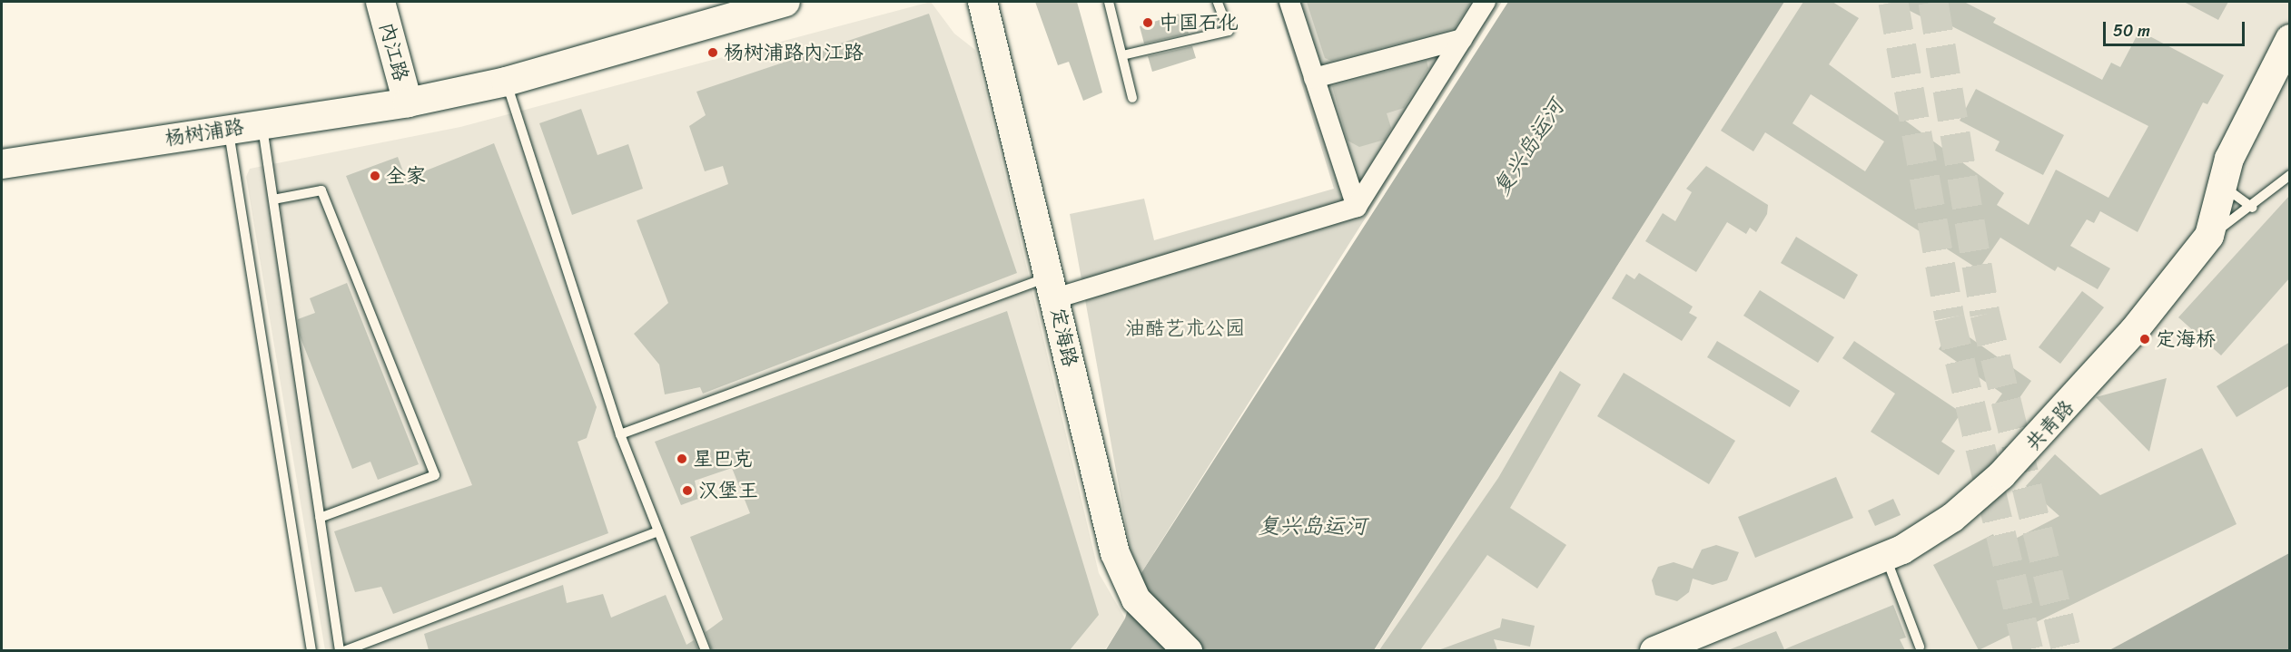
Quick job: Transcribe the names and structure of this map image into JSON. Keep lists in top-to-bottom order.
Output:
{
  "streets": {
    "street": [
      "内江路",
      "杨树浦路",
      "定海路",
      "共青路"
    ]
  },
  "crossings": [
    ["内江路", "杨树浦路"]
  ],
  "water": ["复兴岛运河"],
  "parks": ["油酷艺术公园"],
  "places": [
    "中国石化",
    "杨树浦路内江路",
    "全家",
    "定海桥",
    "星巴克",
    "汉堡王"
  ],
  "scale_bar": "50 m"
}
